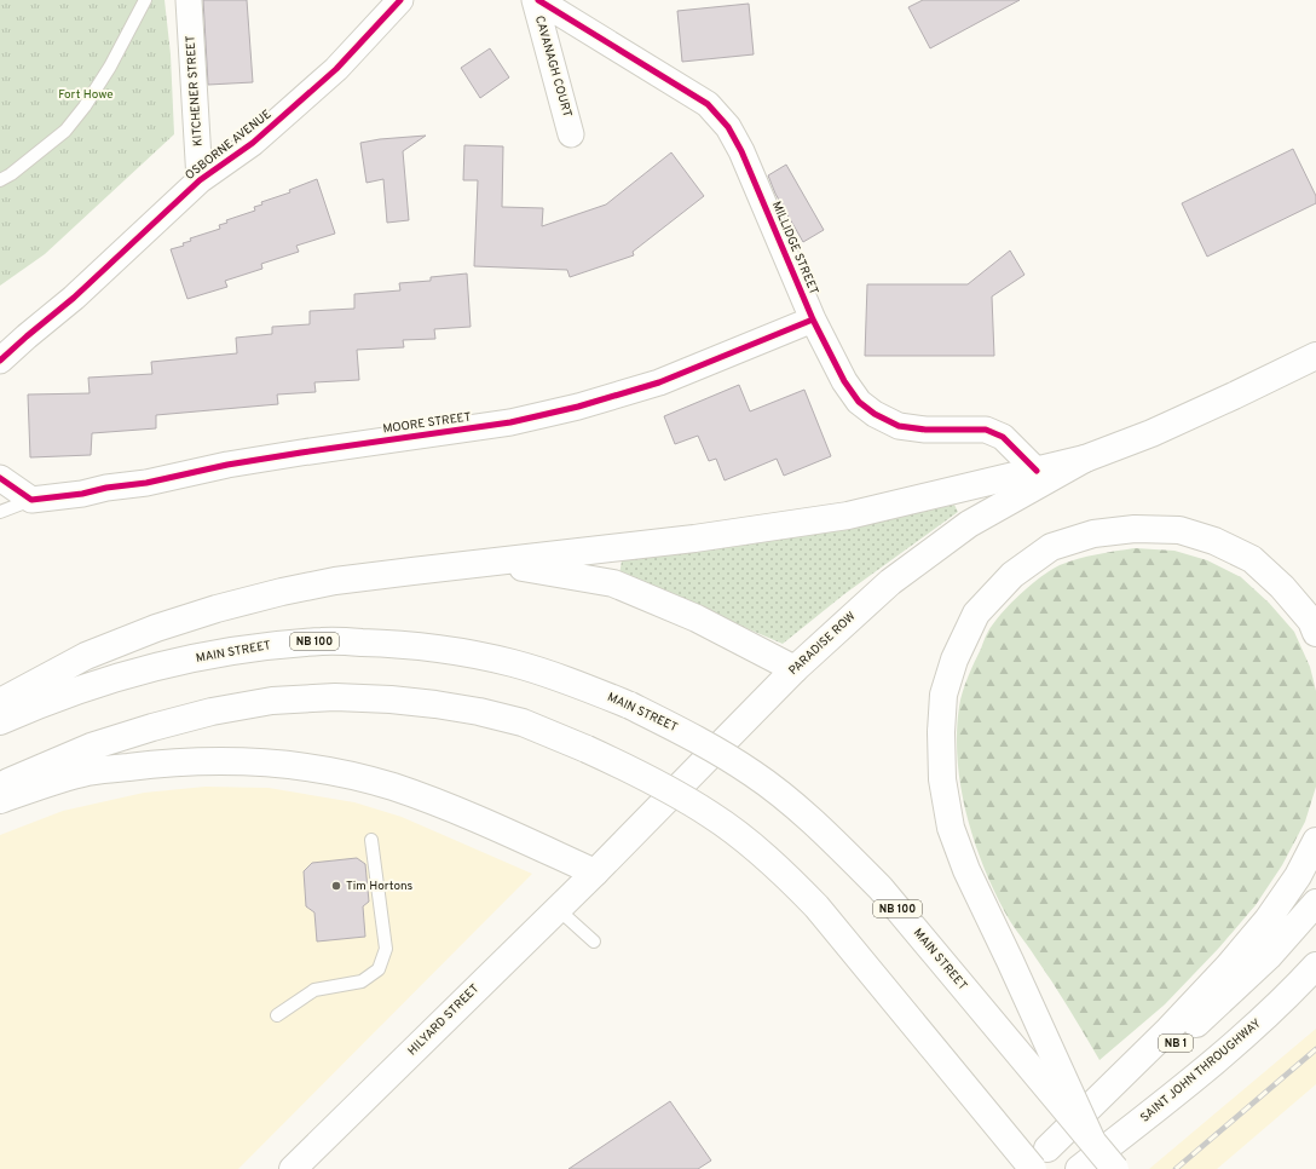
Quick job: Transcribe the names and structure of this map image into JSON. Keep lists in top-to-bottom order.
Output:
{
  "streets": {
    "main road": [
      "NB 100",
      "PARADISE ROW",
      "MAIN STREET",
      "HILYARD STREET",
      "NB 1",
      "SAINT JOHN THROUGHWAY"
    ],
    "street": [
      "CAVANAGH COURT",
      "KITCHENER STREET",
      "OSBORNE AVENUE",
      "MILLIDGE STREET",
      "MOORE STREET"
    ]
  },
  "crossings": [
    ["KITCHENER STREET", "OSBORNE AVENUE"],
    ["MILLIDGE STREET", "MOORE STREET"],
    ["PARADISE ROW", "HILYARD STREET"]
  ],
  "parks": ["Fort Howe"],
  "places": ["Tim Hortons"]
}
